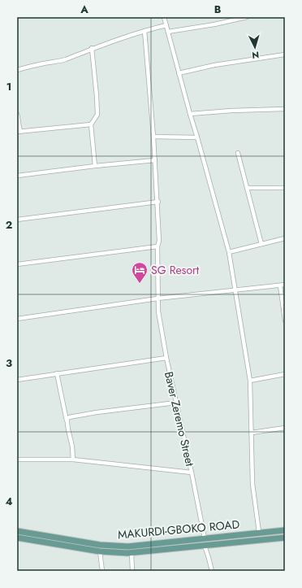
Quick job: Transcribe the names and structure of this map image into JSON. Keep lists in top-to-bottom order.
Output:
{
  "streets": {
    "main road": ["MAKURDI-GBOKO ROAD"],
    "street": ["Baver Zeremo Street"]
  },
  "crossings": [
    ["Baver Zeremo Street", "MAKURDI-GBOKO ROAD"]
  ],
  "places": {
    "hotel": ["SG Resort"]
  },
  "north": "bottom",
  "grid": {
    "columns": ["A", "B"],
    "rows": [
      "1",
      "2",
      "3",
      "4"
    ]
  }
}
